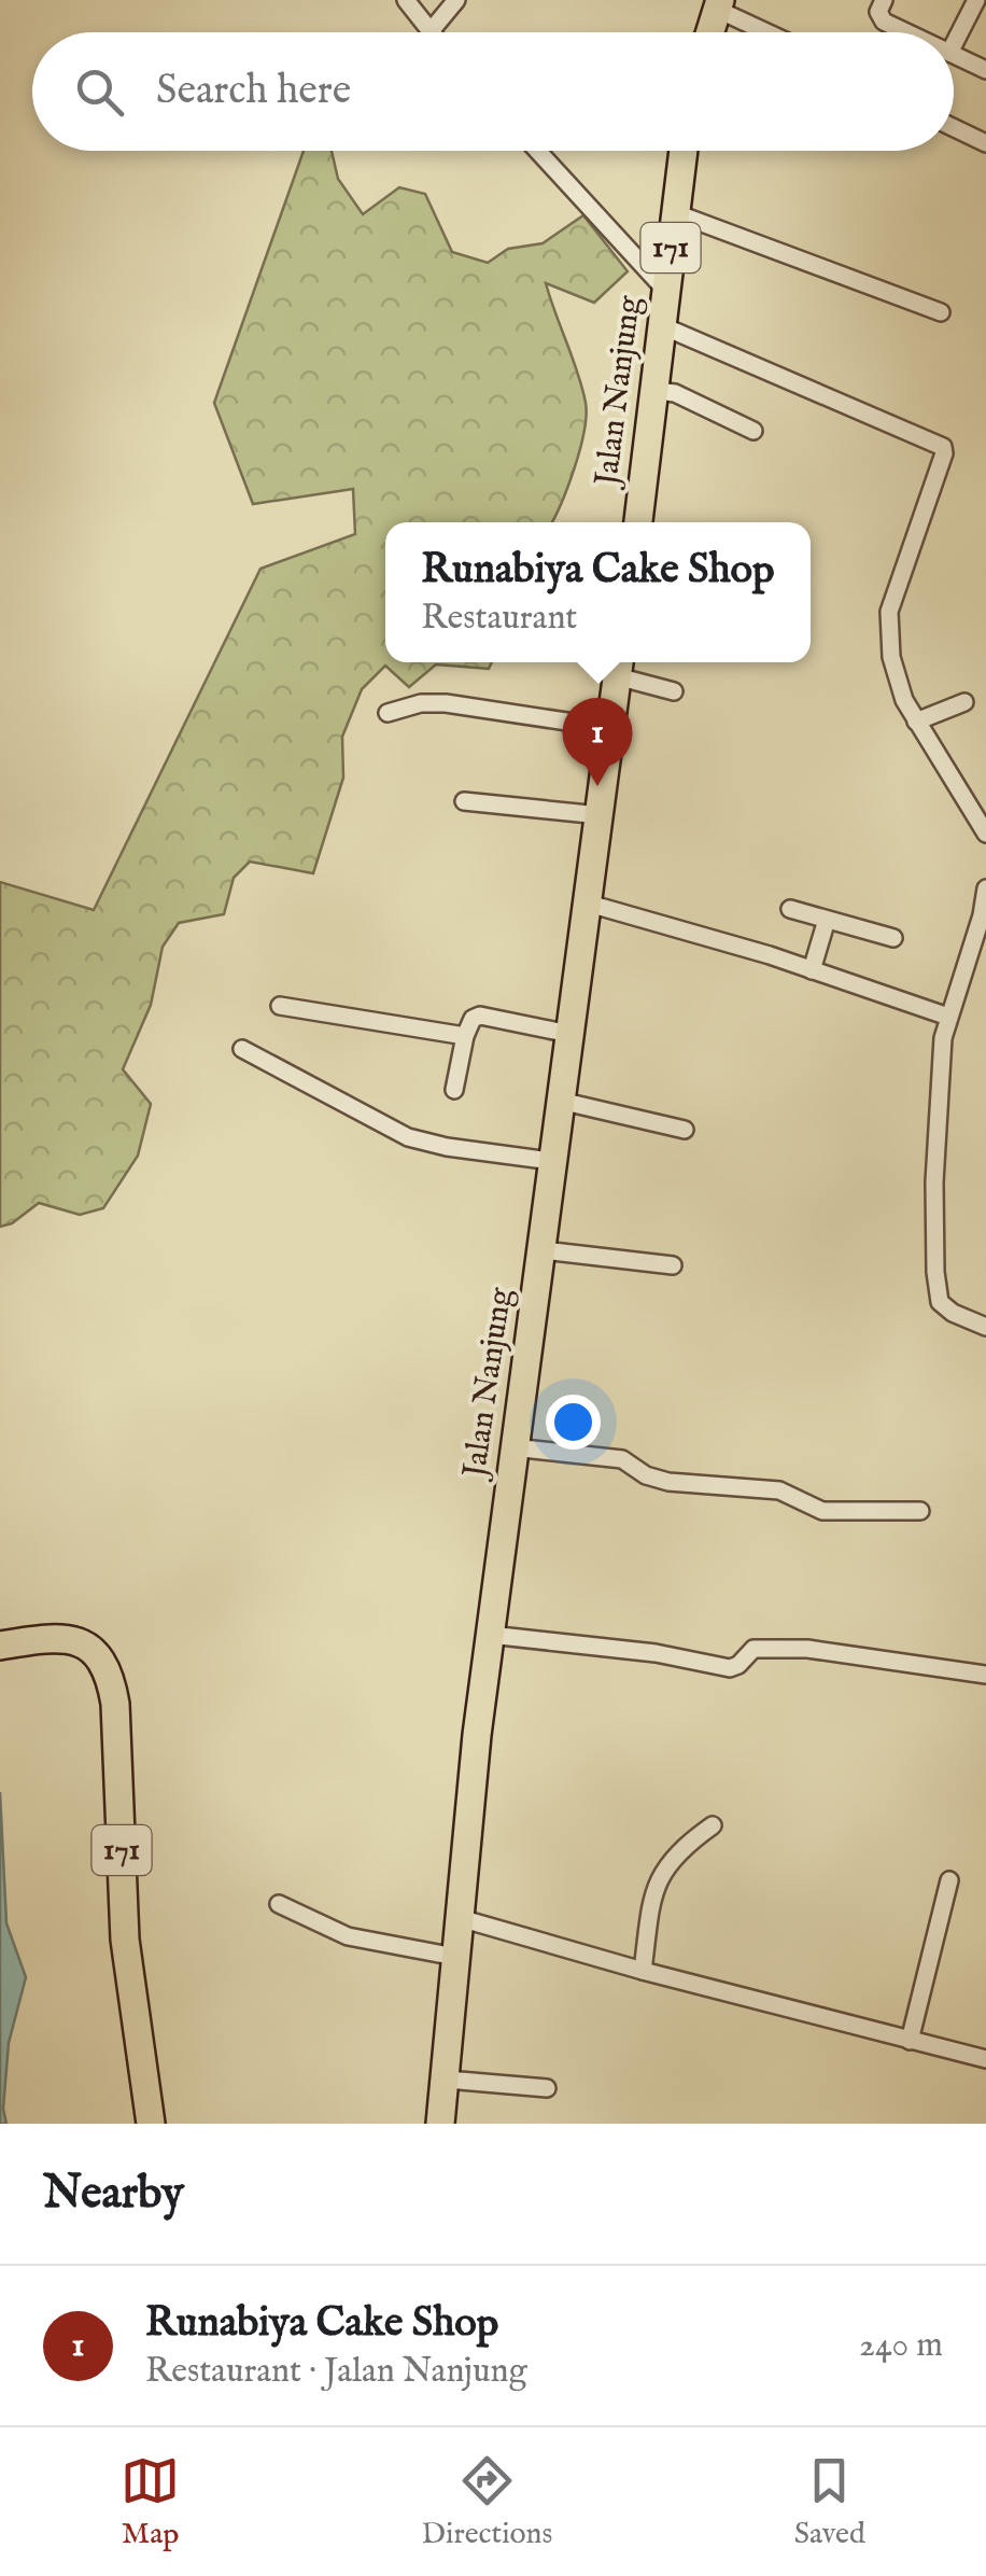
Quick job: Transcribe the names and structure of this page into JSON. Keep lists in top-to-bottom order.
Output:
{
  "streets": {
    "main road": ["171", "Jalan Nanjung"]
  },
  "page": {
    "search": "Search here",
    "popup": ["Runabiya Cake Shop", "Restaurant"],
    "pins": "1",
    "heading": "Nearby",
    "list": [
      {
        "mark": "1",
        "name": "Runabiya Cake Shop",
        "note": "Restaurant · Jalan Nanjung",
        "value": "240 m"
      }
    ],
    "nav": ["Map", "Directions", "Saved"]
  }
}
